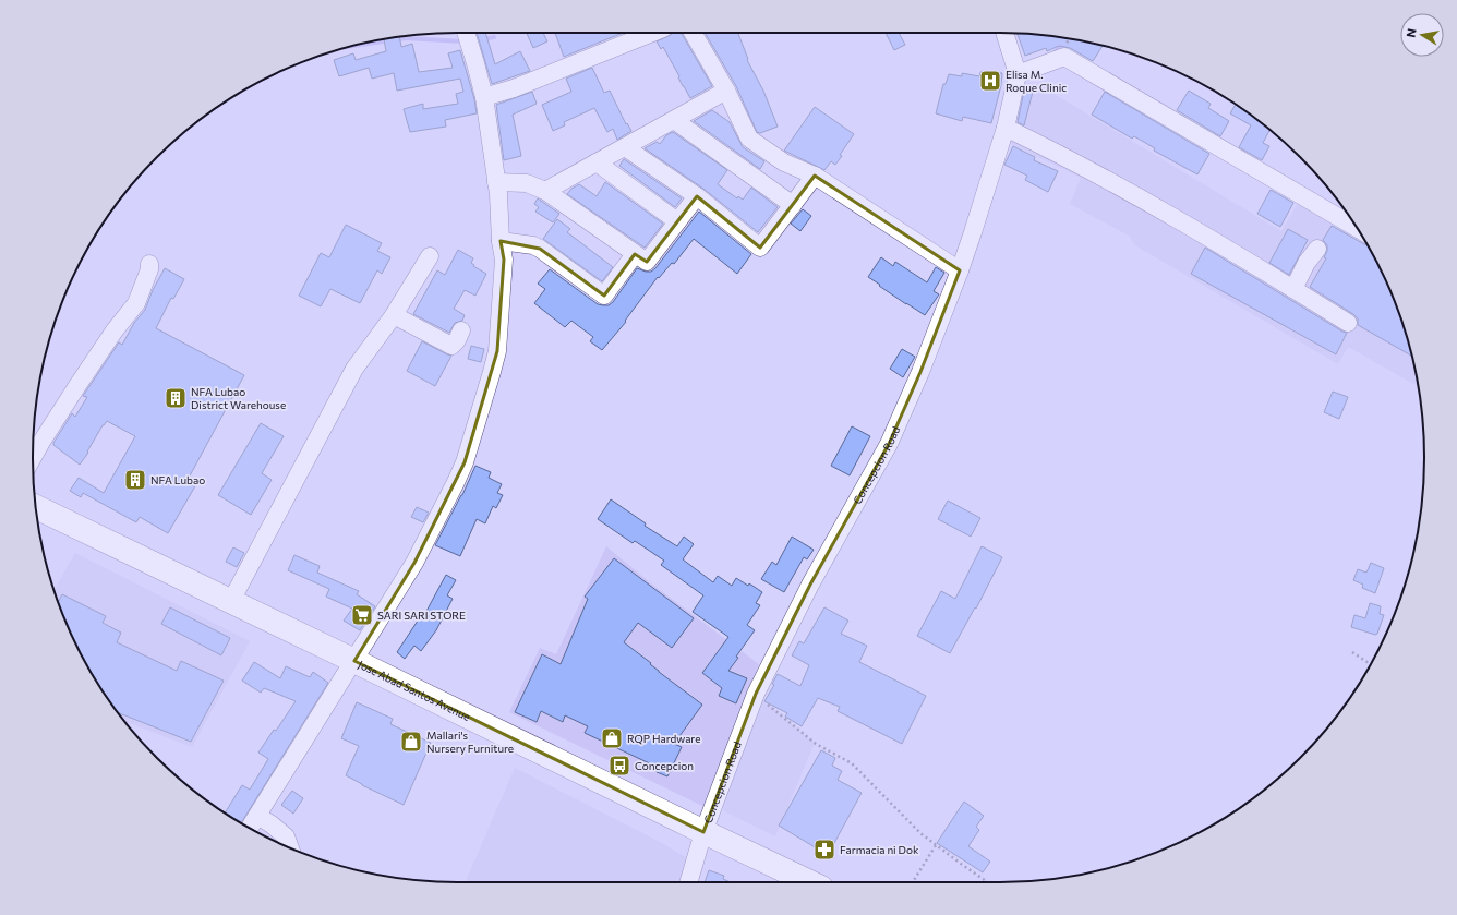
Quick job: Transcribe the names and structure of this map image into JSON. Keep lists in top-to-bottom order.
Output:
{
  "streets": {
    "highway": ["Jose Abad Santos Avenue"],
    "street": ["Concepcion Road"]
  },
  "crossings": [
    ["Concepcion Road", "Jose Abad Santos Avenue"]
  ],
  "places": {
    "hospital": ["Elisa M. Roque Clinic"],
    "building": ["NFA Lubao District Warehouse", "NFA Lubao"],
    "supermarket": ["SARI SARI STORE"],
    "shop": ["RQP Hardware", "Mallari's Nursery Furniture"],
    "bus stop": ["Concepcion"],
    "pharmacy": ["Farmacia ni Dok"]
  },
  "north": "left"
}
